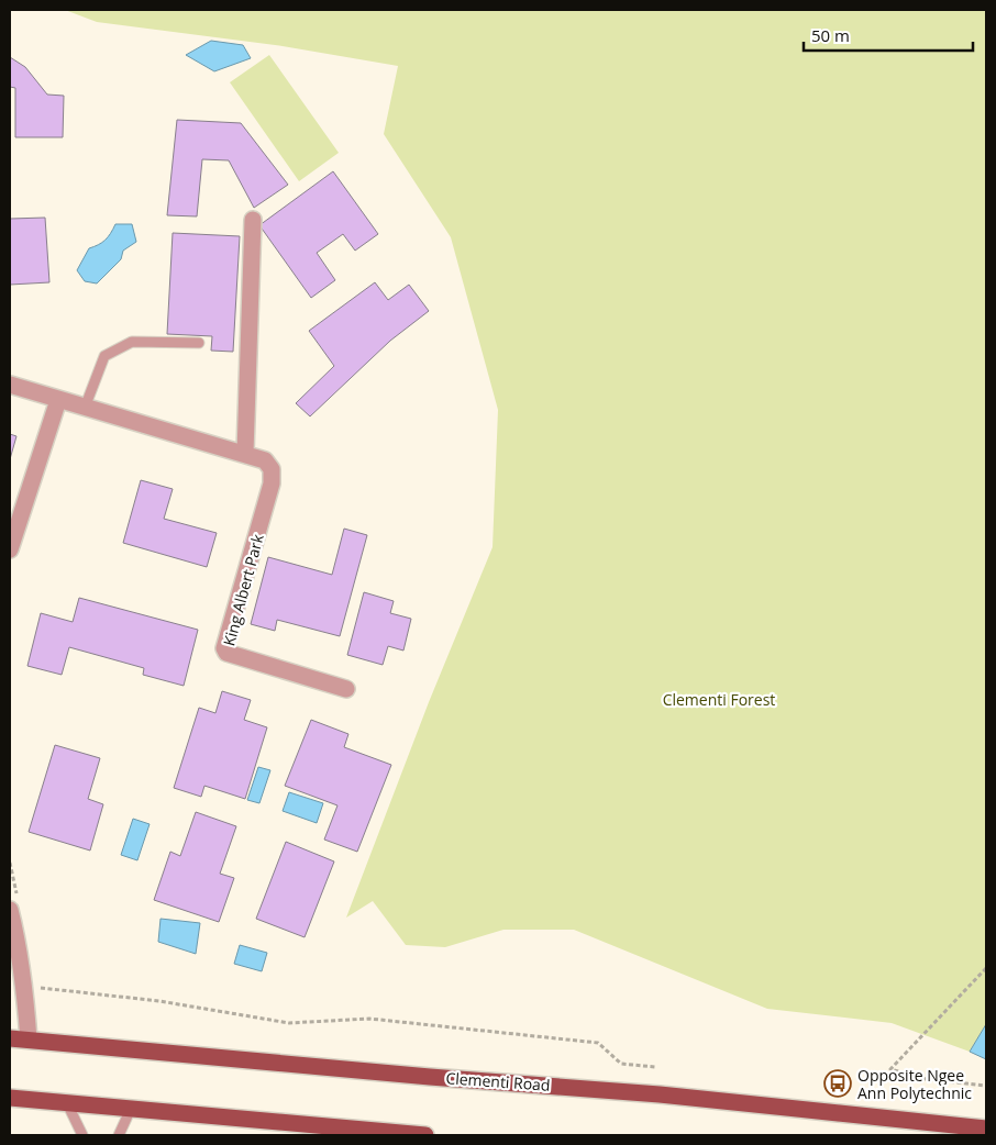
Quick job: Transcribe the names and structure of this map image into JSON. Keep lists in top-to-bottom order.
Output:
{
  "streets": {
    "main road": ["Clementi Road"],
    "street": ["King Albert Park"]
  },
  "parks": ["Clementi Forest"],
  "places": {
    "bus stop": ["Opposite Ngee Ann Polytechnic"]
  },
  "scale_bar": "50 m"
}
